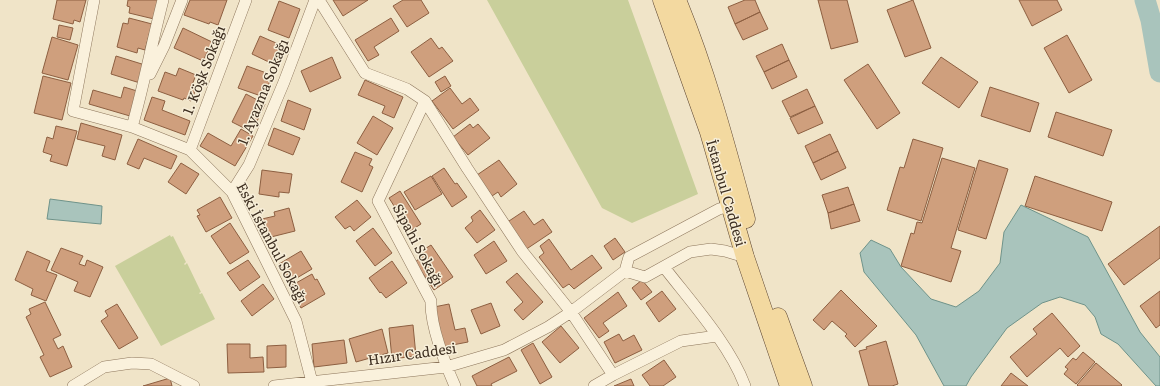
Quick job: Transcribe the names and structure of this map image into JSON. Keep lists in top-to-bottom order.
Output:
{
  "streets": {
    "main road": ["İstanbul Caddesi"],
    "street": [
      "1. Köşk Sokağı",
      "1. Ayazma Sokağı",
      "Eski İstanbul Sokağı",
      "Sipahi Sokağı",
      "Hızır Caddesi"
    ]
  },
  "crossings": [
    ["1. Köşk Sokağı", "Eski İstanbul Sokağı"],
    ["1. Ayazma Sokağı", "Eski İstanbul Sokağı"],
    ["İstanbul Caddesi", "Hızır Caddesi"],
    ["Eski İstanbul Sokağı", "Hızır Caddesi"],
    ["Sipahi Sokağı", "Hızır Caddesi"]
  ]
}
